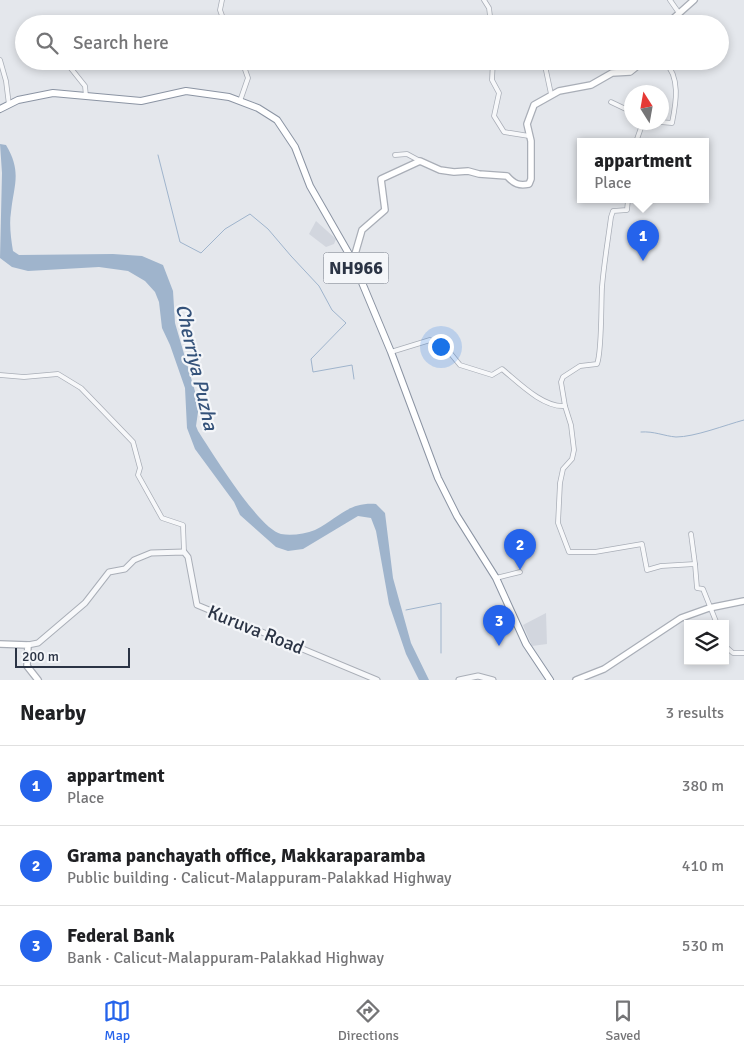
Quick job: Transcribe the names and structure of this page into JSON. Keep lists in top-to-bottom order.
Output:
{
  "streets": {
    "highway": ["NH966"],
    "street": ["Kuruva Road"]
  },
  "water": ["Cherriya Puzha"],
  "scale_bar": "200 m",
  "north": "top",
  "page": {
    "search": "Search here",
    "popup": ["appartment", "Place"],
    "pins": ["1", "2", "3"],
    "scale": "200 m",
    "heading": ["Nearby", "3 results"],
    "list": [
      {
        "mark": "1",
        "name": "appartment",
        "note": "Place",
        "value": "380 m"
      },
      {
        "mark": "2",
        "name": "Grama panchayath office, Makkaraparamba",
        "note": "Public building · Calicut-Malappuram-Palakkad Highway",
        "value": "410 m"
      },
      {
        "mark": "3",
        "name": "Federal Bank",
        "note": "Bank · Calicut-Malappuram-Palakkad Highway",
        "value": "530 m"
      }
    ],
    "nav": ["Map", "Directions", "Saved"]
  }
}
